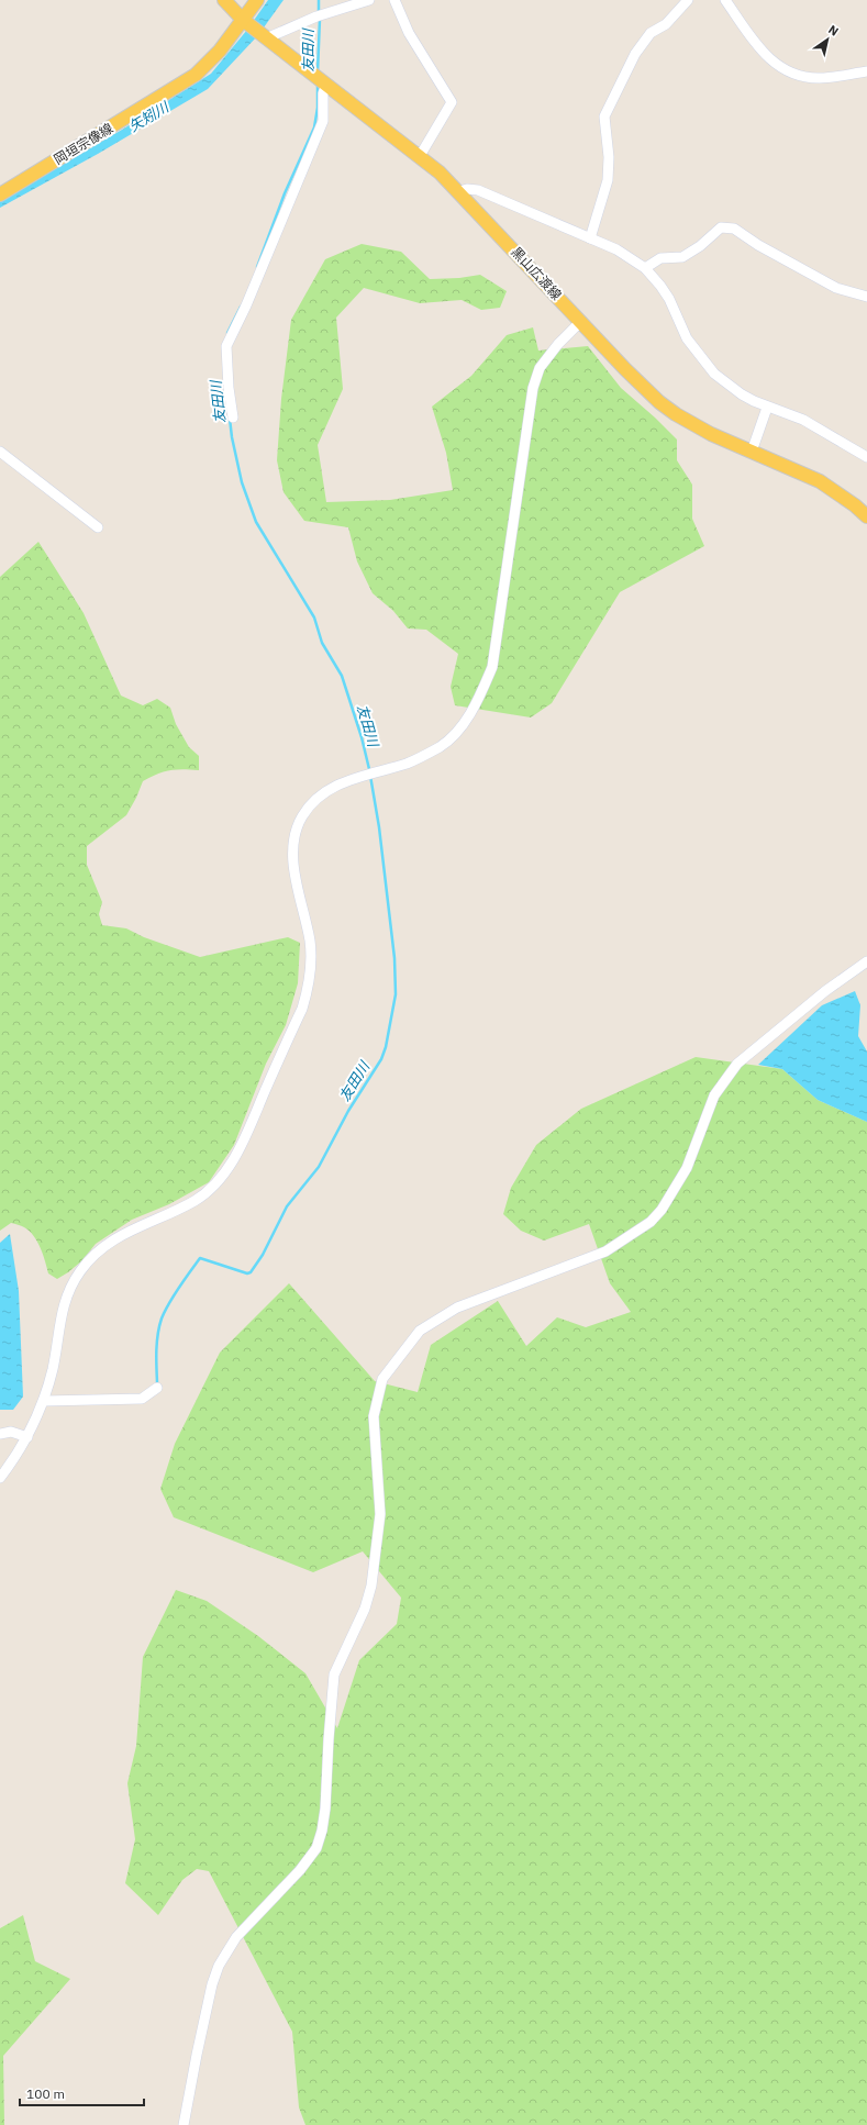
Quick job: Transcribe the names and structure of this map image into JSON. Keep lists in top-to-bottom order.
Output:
{
  "streets": {
    "main road": ["岡垣宗像線", "黒山広渡線"]
  },
  "crossings": [
    ["岡垣宗像線", "黒山広渡線"]
  ],
  "water": ["友田川", "矢矧川"],
  "scale_bar": "100 m",
  "north": "top right"
}
